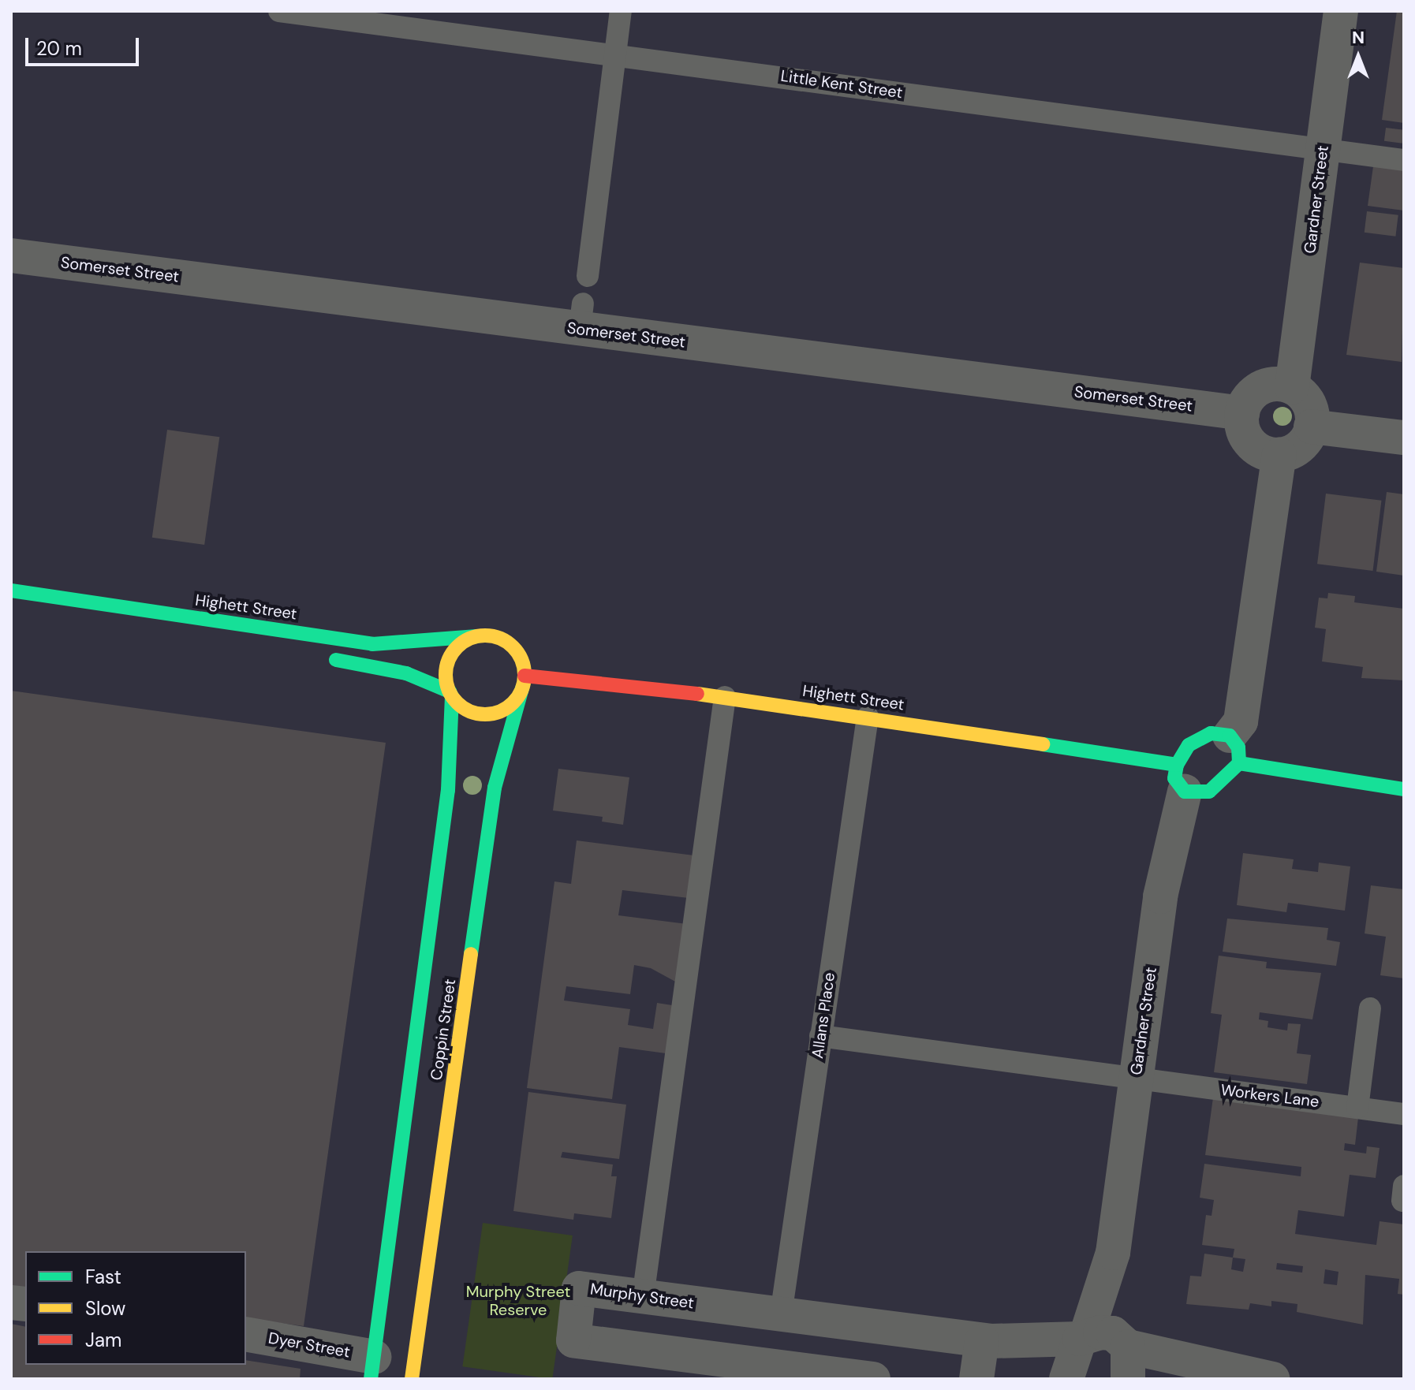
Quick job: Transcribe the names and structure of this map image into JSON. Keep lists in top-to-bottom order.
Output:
{
  "streets": {
    "street": [
      "Gardner Street",
      "Somerset Street",
      "Highett Street",
      "Coppin Street",
      "Murphy Street",
      "Dyer Street"
    ],
    "lane": ["Little Kent Street", "Allans Place", "Workers Lane"]
  },
  "crossings": [
    ["Little Kent Street", "Gardner Street"],
    ["Gardner Street", "Somerset Street"],
    ["Gardner Street", "Highett Street"],
    ["Gardner Street", "Workers Lane"],
    ["Gardner Street", "Murphy Street"],
    ["Highett Street", "Allans Place"],
    ["Highett Street", "Coppin Street"],
    ["Allans Place", "Workers Lane"],
    ["Allans Place", "Murphy Street"],
    ["Coppin Street", "Dyer Street"]
  ],
  "parks": ["Murphy Street Reserve"],
  "legend": ["Fast", "Slow", "Jam"],
  "scale_bar": "20 m",
  "north": "top"
}
